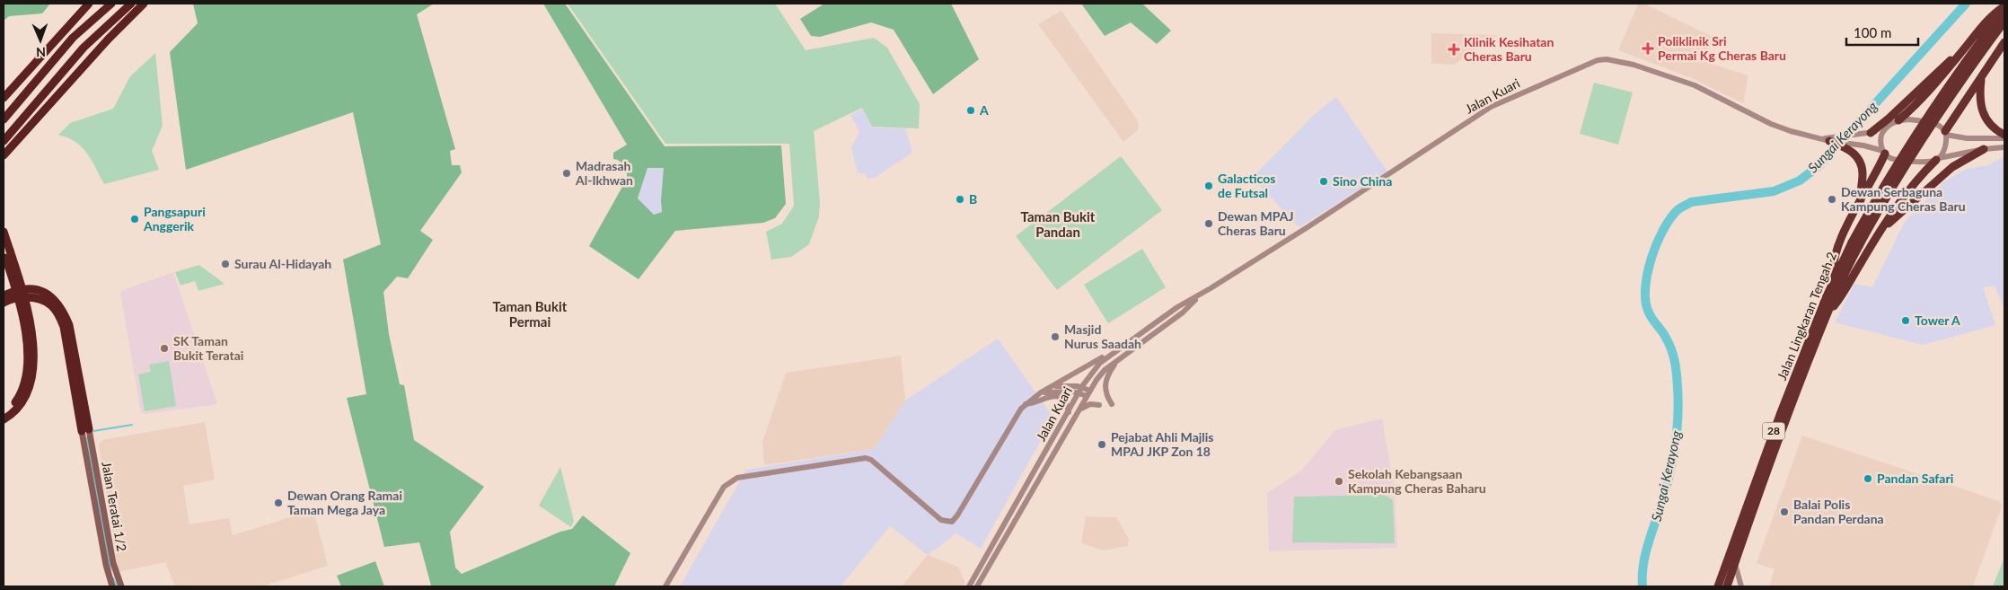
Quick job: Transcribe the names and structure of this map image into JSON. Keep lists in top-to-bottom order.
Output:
{
  "streets": {
    "highway": ["Jalan Lingkaran Tengah 2", "28"],
    "main road": ["Jalan Teratai 1/2"],
    "street": ["Jalan Kuari"]
  },
  "districts": ["Taman Bukit Pandan", "Taman Bukit Permai"],
  "water": ["Sungai Kerayong"],
  "places": {
    "health": ["Poliklinik Sri Permai Kg Cheras Baru", "Klinik Kesihatan Cheras Baru"],
    "other": [
      "A",
      "Madrasah Al-Ikhwan",
      "Sino China",
      "Galacticos de Futsal",
      "B",
      "Dewan Serbaguna Kampung Cheras Baru",
      "Pangsapuri Anggerik",
      "Dewan MPAJ Cheras Baru",
      "Surau Al-Hidayah",
      "Tower A",
      "Masjid Nurus Saadah",
      "SK Taman Bukit Teratai",
      "Pejabat Ahli Majlis MPAJ JKP Zon 18",
      "Pandan Safari",
      "Sekolah Kebangsaan Kampung Cheras Baharu",
      "Dewan Orang Ramai Taman Mega Jaya",
      "Balai Polis Pandan Perdana"
    ]
  },
  "scale_bar": "100 m",
  "north": "bottom"
}
